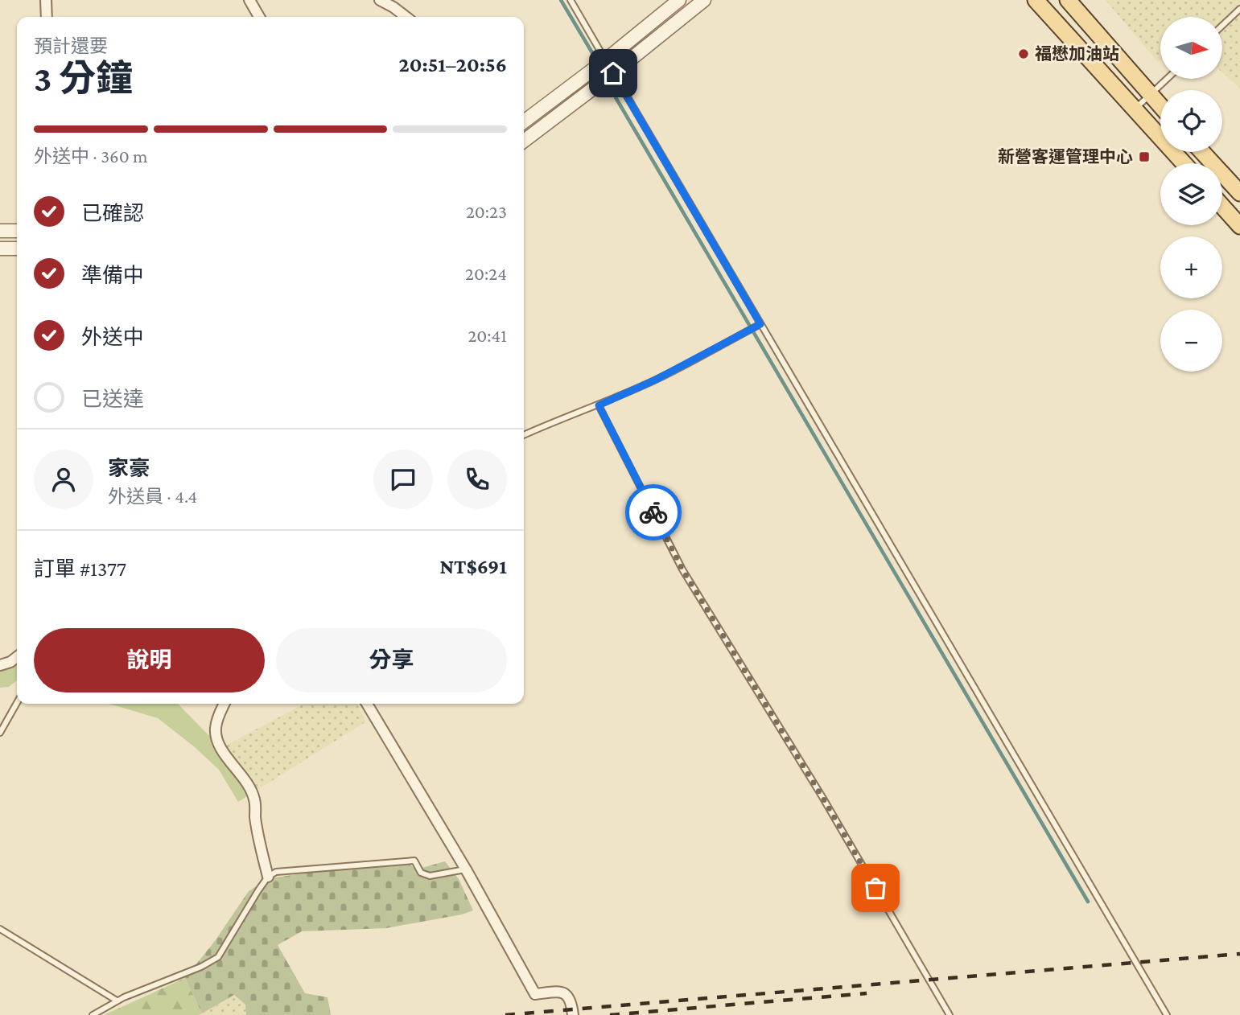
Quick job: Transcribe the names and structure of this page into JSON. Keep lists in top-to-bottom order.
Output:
{
  "places": {
    "other": ["福懋加油站"],
    "transit": ["新營客運管理中心"]
  },
  "north": "right",
  "page": {
    "map_buttons": ["+", "−"],
    "heading": ["3 分鐘", "預計還要", "20:51–20:56"],
    "panel": [
      "家豪",
      "外送員 · 4.4",
      "訂單 #1377",
      "NT$691"
    ],
    "bar": "外送中 · 360 m",
    "list": [
      ["已確認", "20:23"],
      ["準備中", "20:24"],
      ["外送中", "20:41"],
      "已送達"
    ],
    "buttons": ["說明", "分享"]
  }
}
